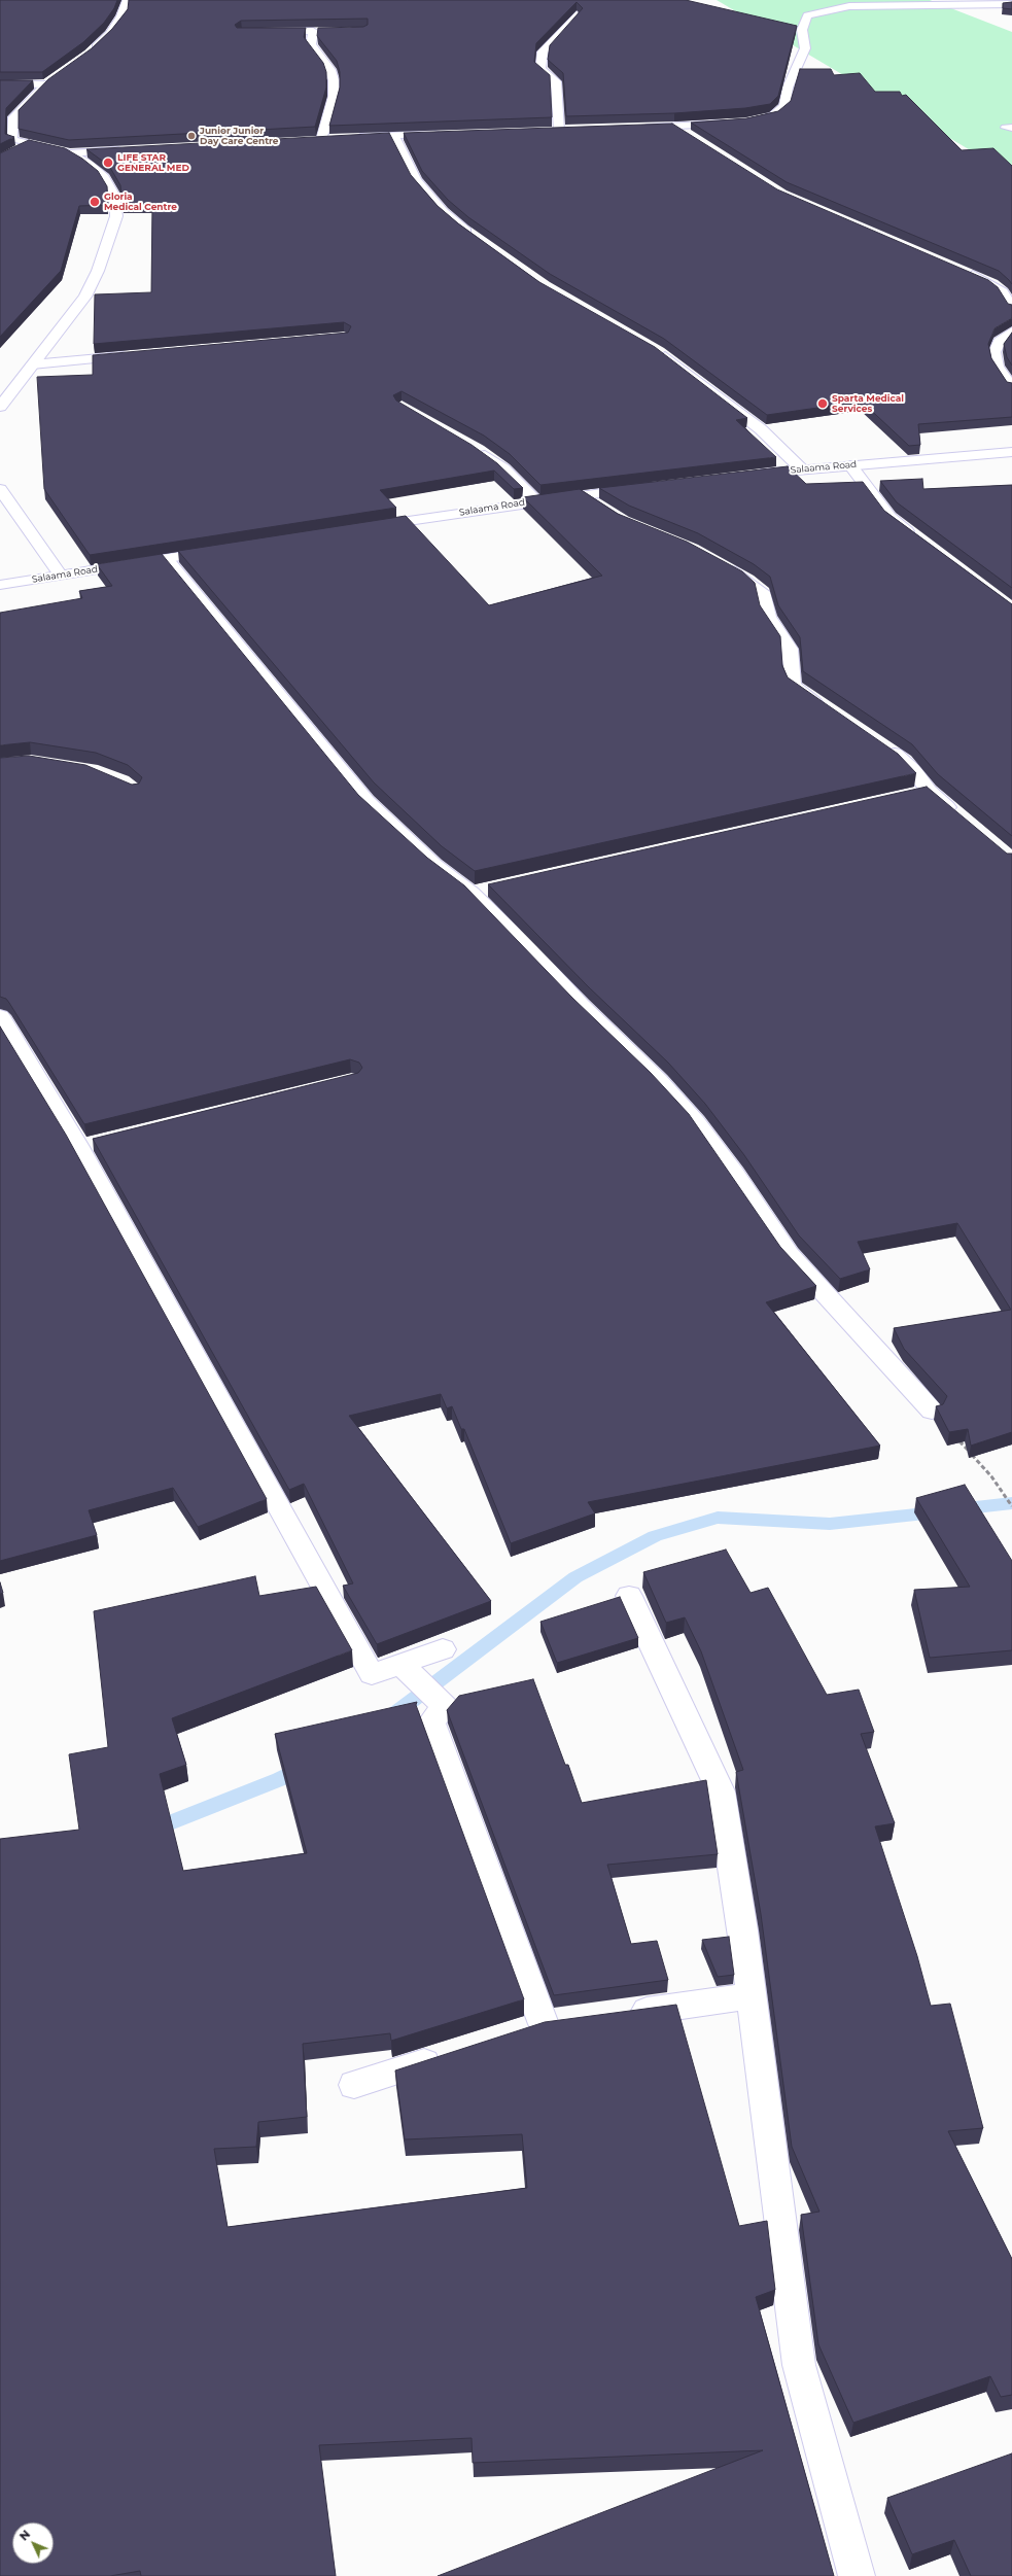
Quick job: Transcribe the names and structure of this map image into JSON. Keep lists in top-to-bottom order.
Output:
{
  "streets": {
    "street": ["Salaama Road"]
  },
  "places": [
    "Junior Junior Day Care Centre",
    "LIFE STAR GENERAL MED",
    "Gloria Medical Centre",
    "Sparta Medical Services"
  ],
  "north": "top left"
}
